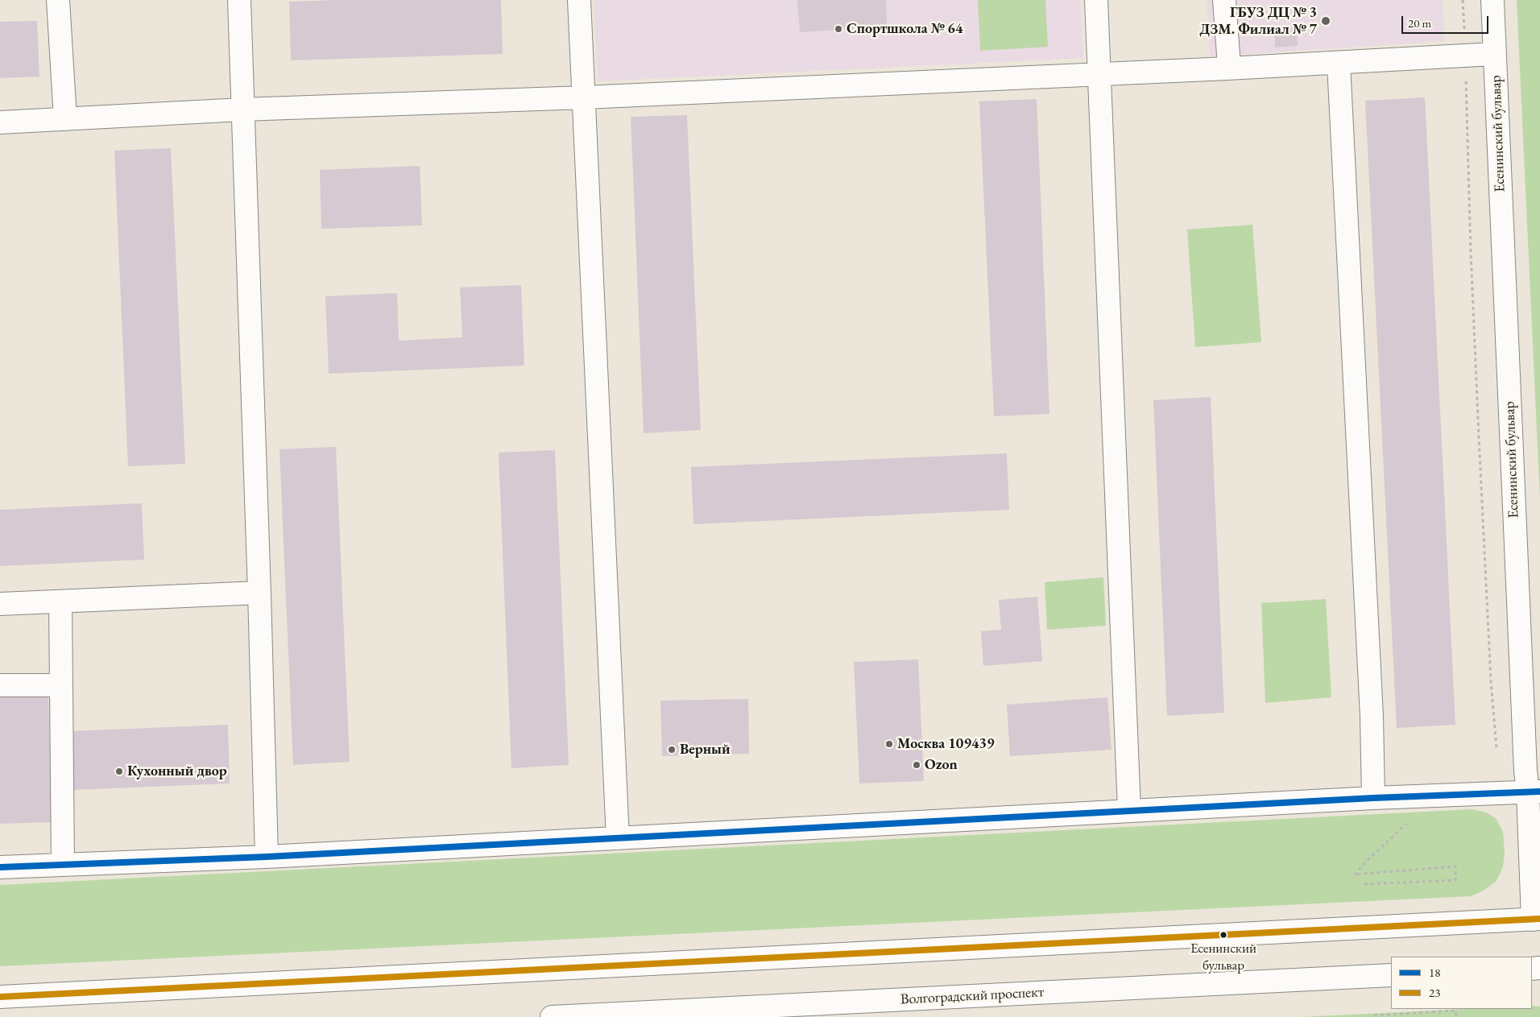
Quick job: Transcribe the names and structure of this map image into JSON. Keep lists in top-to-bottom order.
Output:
{
  "streets": {
    "street": ["Есенинский бульвар", "Волгоградский проспект"]
  },
  "places": [
    "ГБУЗ ДЦ № 3 ДЗМ. Филиал № 7",
    "Спортшкола № 64",
    "Москва 109439",
    "Верный",
    "Ozon",
    "Кухонный двор",
    "Есенинский бульвар"
  ],
  "lines": ["transit line 18", "transit line 23"],
  "legend": ["18", "23"],
  "scale_bar": "20 m"
}
